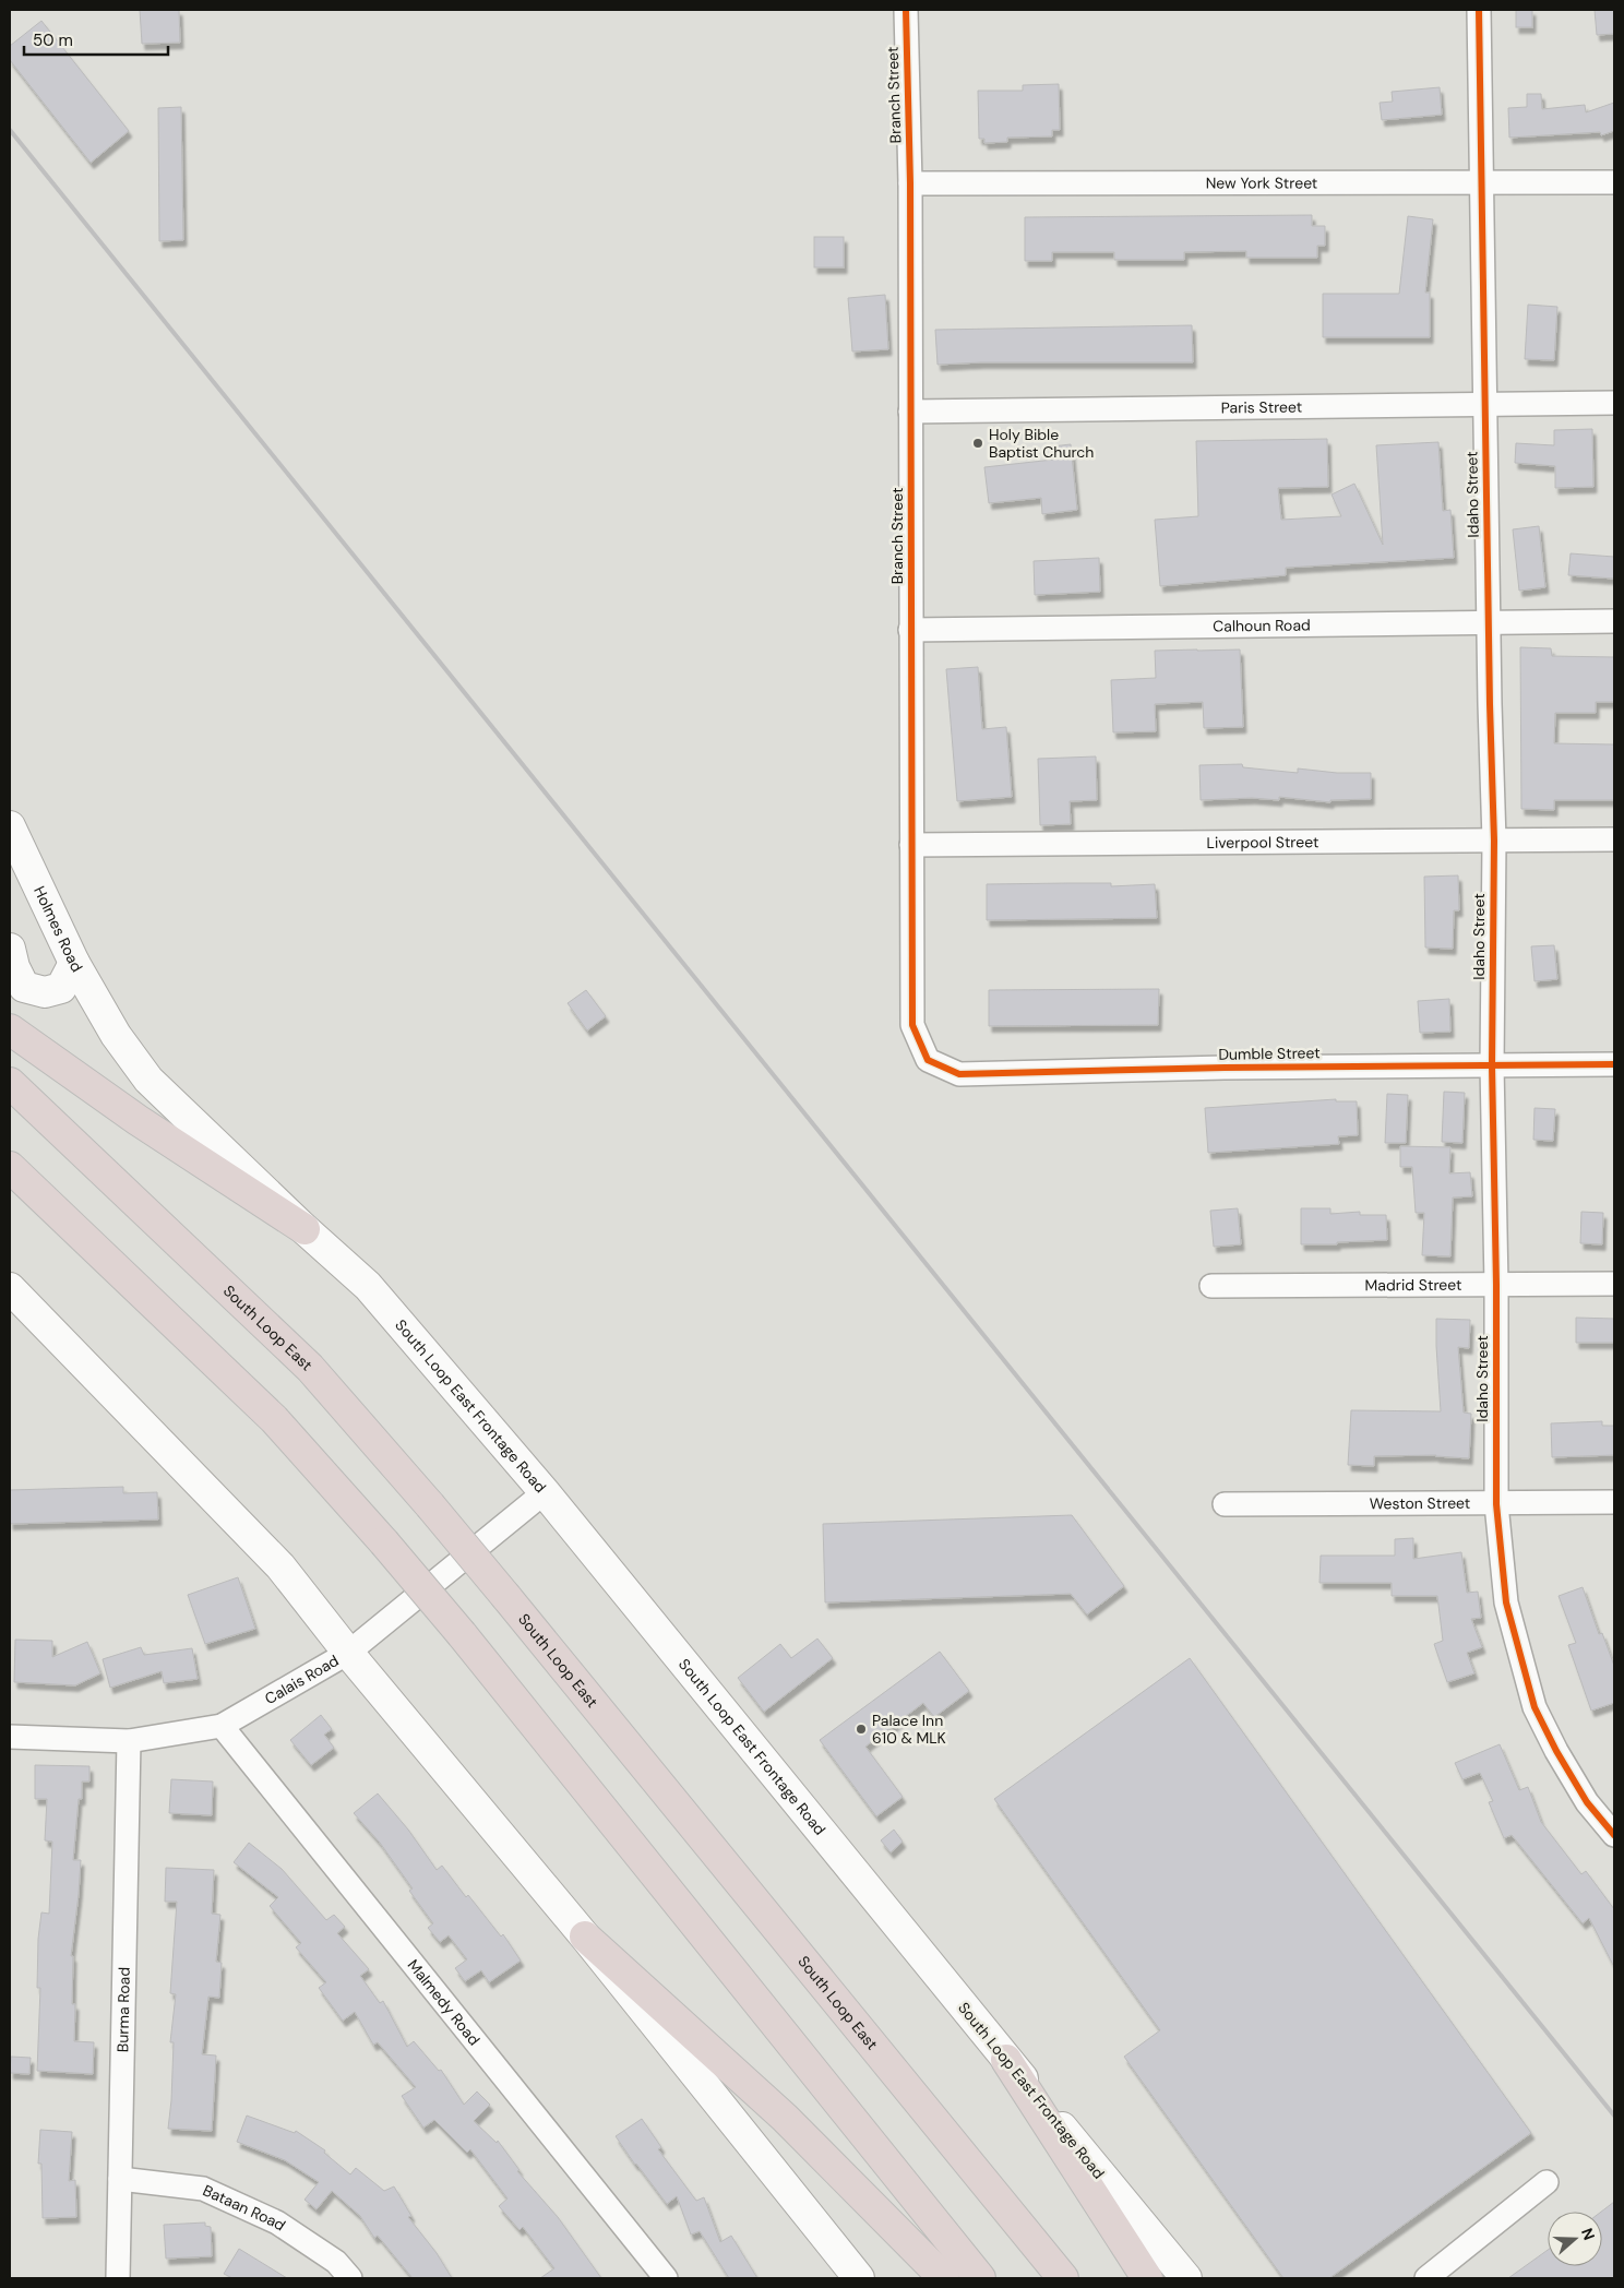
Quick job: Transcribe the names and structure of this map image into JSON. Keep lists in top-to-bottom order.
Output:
{
  "streets": {
    "highway": ["South Loop East"],
    "main road": ["Holmes Road", "South Loop East Frontage Road"],
    "street": [
      "Branch Street",
      "New York Street",
      "Paris Street",
      "Idaho Street",
      "Calhoun Road",
      "Liverpool Street",
      "Dumble Street",
      "Madrid Street",
      "Weston Street",
      "Calais Road",
      "Malmedy Road",
      "Burma Road",
      "Bataan Road"
    ]
  },
  "crossings": [
    ["Branch Street", "New York Street"],
    ["Branch Street", "Paris Street"],
    ["Branch Street", "Calhoun Road"],
    ["Branch Street", "Liverpool Street"],
    ["Branch Street", "Dumble Street"],
    ["New York Street", "Idaho Street"],
    ["Paris Street", "Idaho Street"],
    ["Idaho Street", "Calhoun Road"],
    ["Idaho Street", "Liverpool Street"],
    ["Idaho Street", "Dumble Street"],
    ["Idaho Street", "Madrid Street"],
    ["Idaho Street", "Weston Street"],
    ["Holmes Road", "South Loop East Frontage Road"],
    ["South Loop East Frontage Road", "Calais Road"],
    ["Calais Road", "Malmedy Road"],
    ["Calais Road", "Burma Road"],
    ["Burma Road", "Bataan Road"]
  ],
  "places": ["Holy Bible Baptist Church", "Palace Inn 610 & MLK"],
  "scale_bar": "50 m",
  "north": "right"
}
